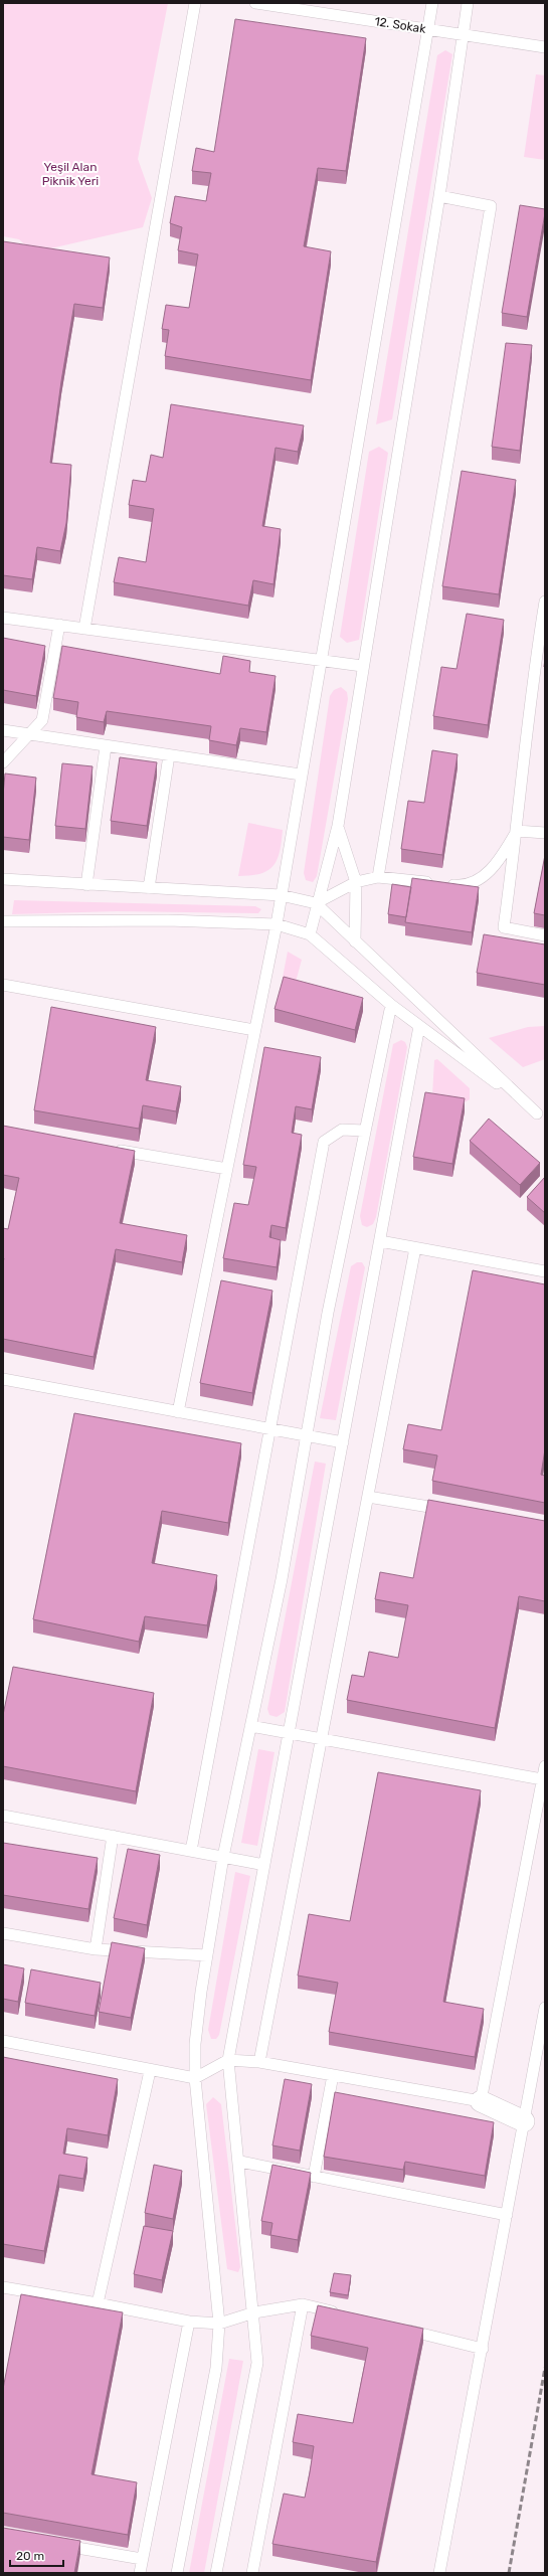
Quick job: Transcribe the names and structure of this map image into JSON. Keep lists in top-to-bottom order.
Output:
{
  "streets": {
    "lane": ["12. Sokak"]
  },
  "parks": ["Yeşil Alan Piknik Yeri"],
  "scale_bar": "20 m"
}
